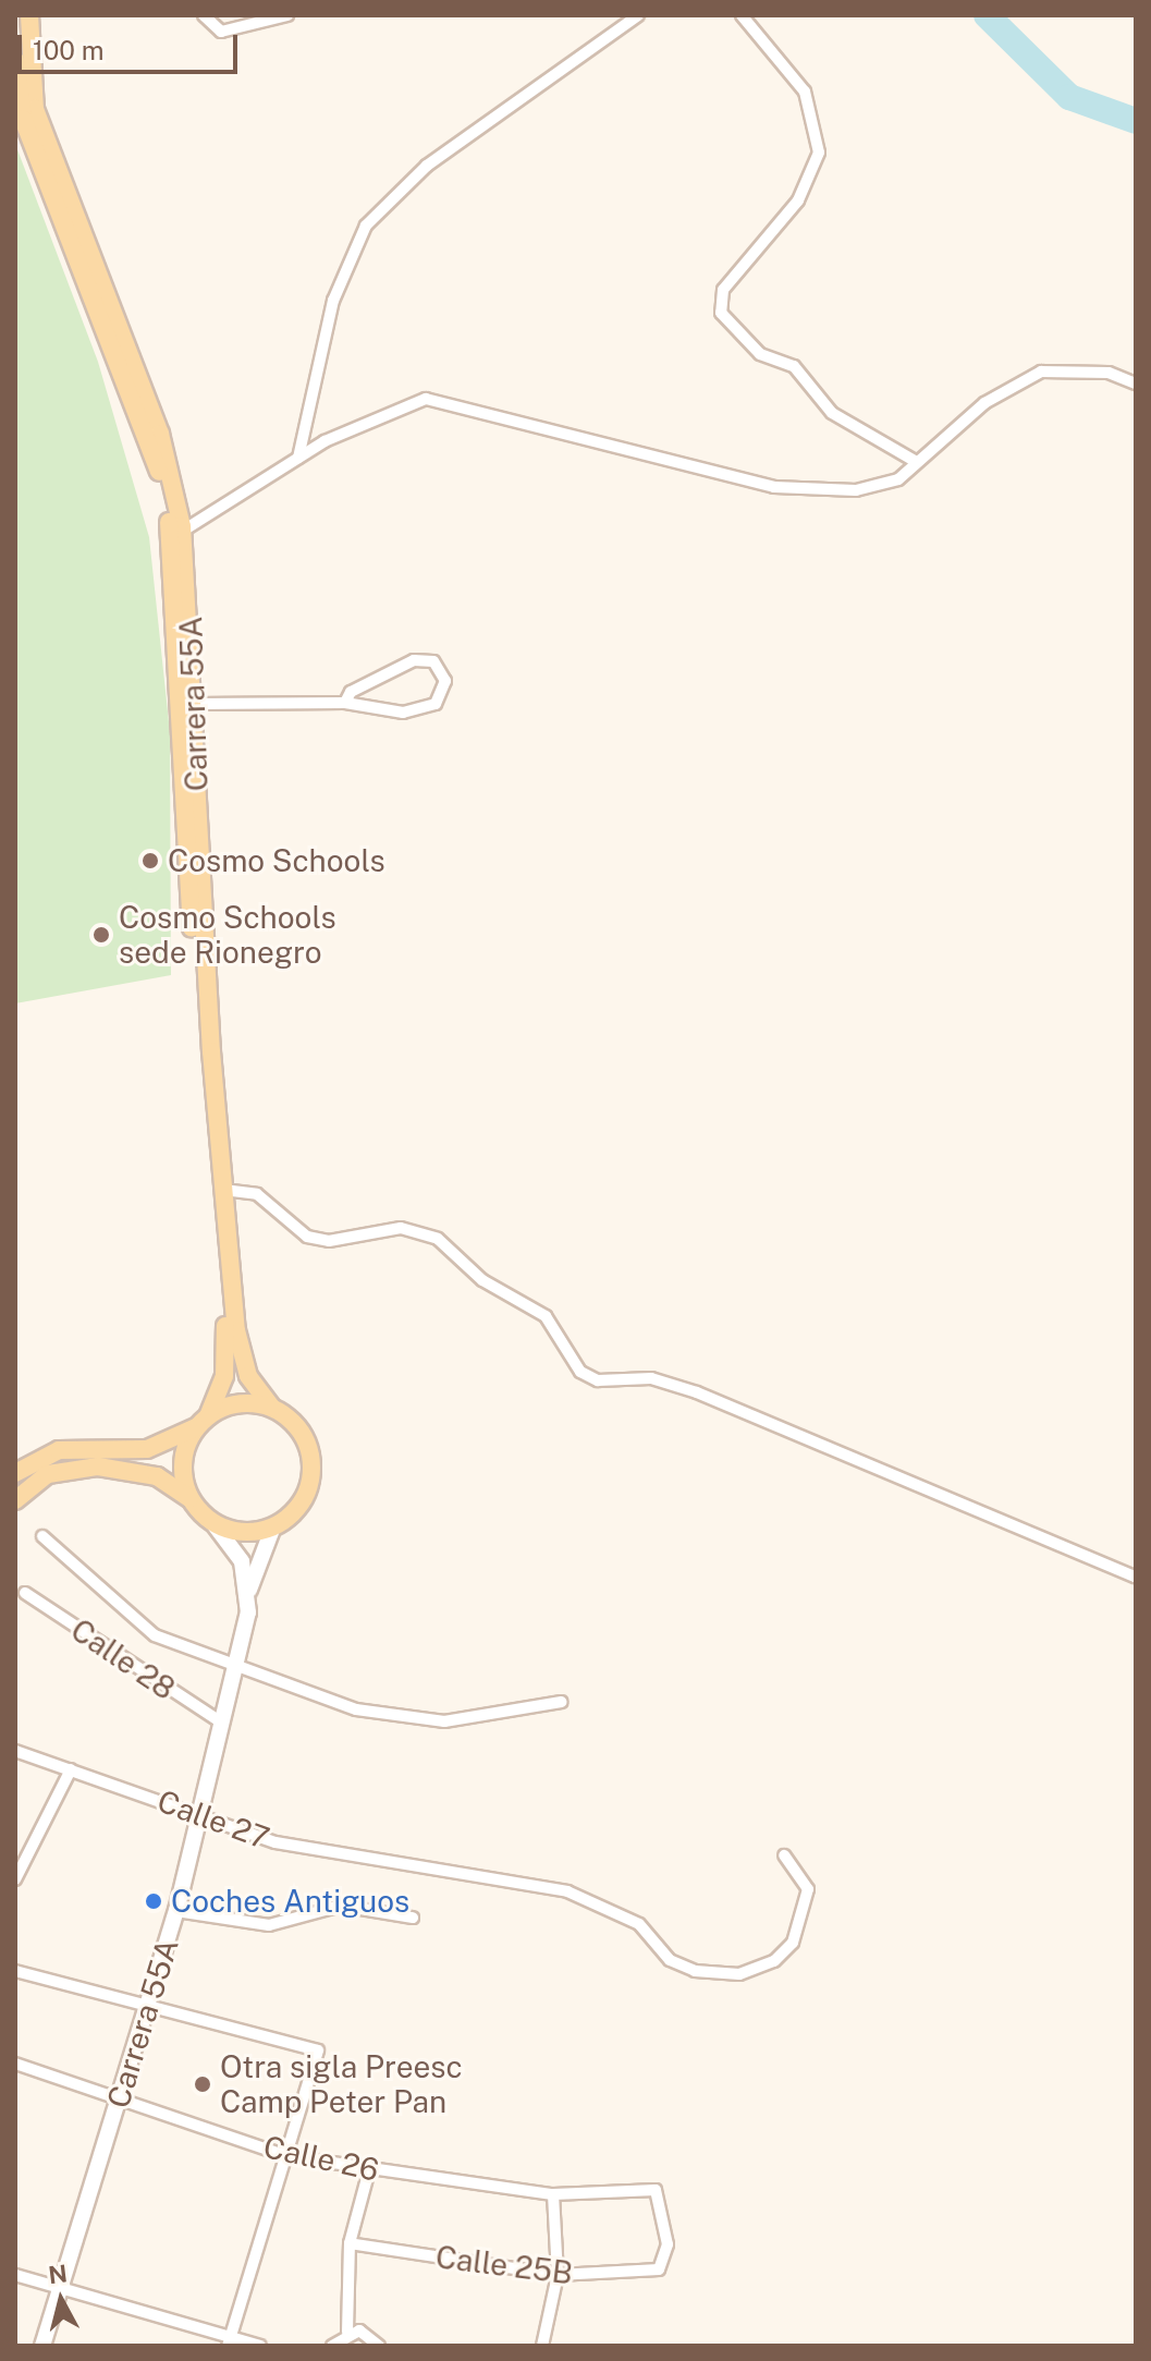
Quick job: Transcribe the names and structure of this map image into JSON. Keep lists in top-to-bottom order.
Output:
{
  "streets": {
    "main road": ["Carrera 55A"],
    "street": [
      "Calle 28",
      "Calle 27",
      "Calle 26",
      "Calle 25B"
    ]
  },
  "crossings": [
    ["Carrera 55A", "Calle 28"],
    ["Carrera 55A", "Calle 27"],
    ["Carrera 55A", "Calle 26"],
    ["Calle 26", "Calle 25B"]
  ],
  "places": [
    "Cosmo Schools",
    "Cosmo Schools sede Rionegro",
    "Coches Antiguos",
    "Otra sigla Preesc Camp Peter Pan"
  ],
  "scale_bar": "100 m",
  "north": "top"
}
